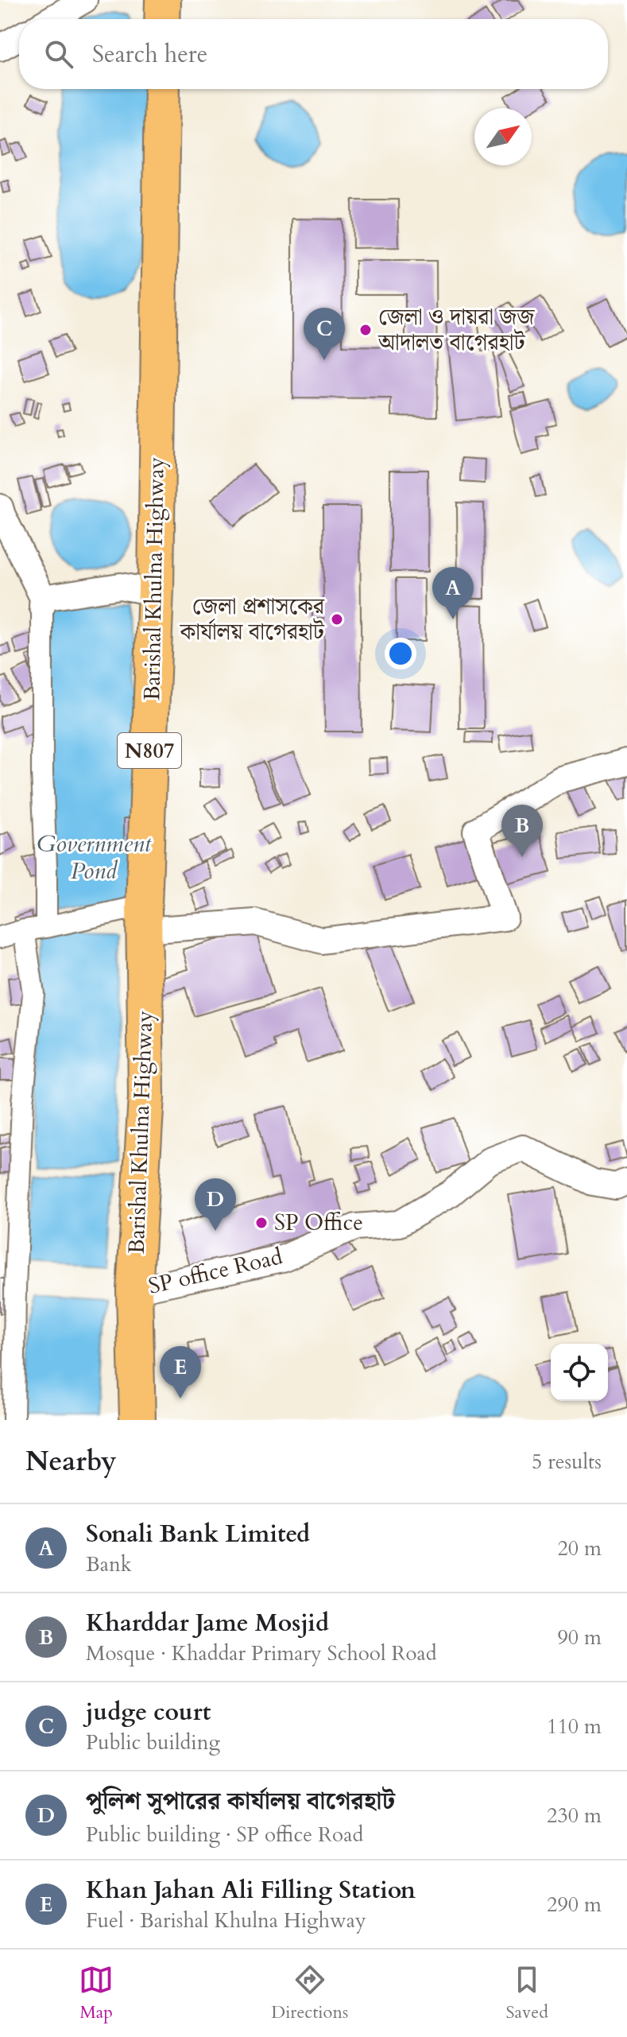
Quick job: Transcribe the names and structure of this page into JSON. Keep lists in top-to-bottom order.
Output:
{
  "streets": {
    "highway": ["Barishal Khulna Highway", "N807"],
    "street": ["SP office Road"]
  },
  "crossings": [
    ["Barishal Khulna Highway", "SP office Road"]
  ],
  "water": ["Government Pond"],
  "places": ["জেলা ও দায়রা জজ আদালত বাগেরহাট", "জেলা প্রশাসকের কার্যালয় বাগেরহাট", "SP Office"],
  "north": "top right",
  "page": {
    "search": "Search here",
    "pins": [
      "C",
      "A",
      "B",
      "D",
      "E"
    ],
    "heading": ["Nearby", "5 results"],
    "list": [
      {
        "mark": "A",
        "name": "Sonali Bank Limited",
        "note": "Bank",
        "value": "20 m"
      },
      {
        "mark": "B",
        "name": "Kharddar Jame Mosjid",
        "note": "Mosque · Khaddar Primary School Road",
        "value": "90 m"
      },
      {
        "mark": "C",
        "name": "judge court",
        "note": "Public building",
        "value": "110 m"
      },
      {
        "mark": "D",
        "name": "পুলিশ সুপারের কার্যালয় বাগেরহাট",
        "note": "Public building · SP office Road",
        "value": "230 m"
      },
      {
        "mark": "E",
        "name": "Khan Jahan Ali Filling Station",
        "note": "Fuel · Barishal Khulna Highway",
        "value": "290 m"
      }
    ],
    "nav": ["Map", "Directions", "Saved"]
  }
}
